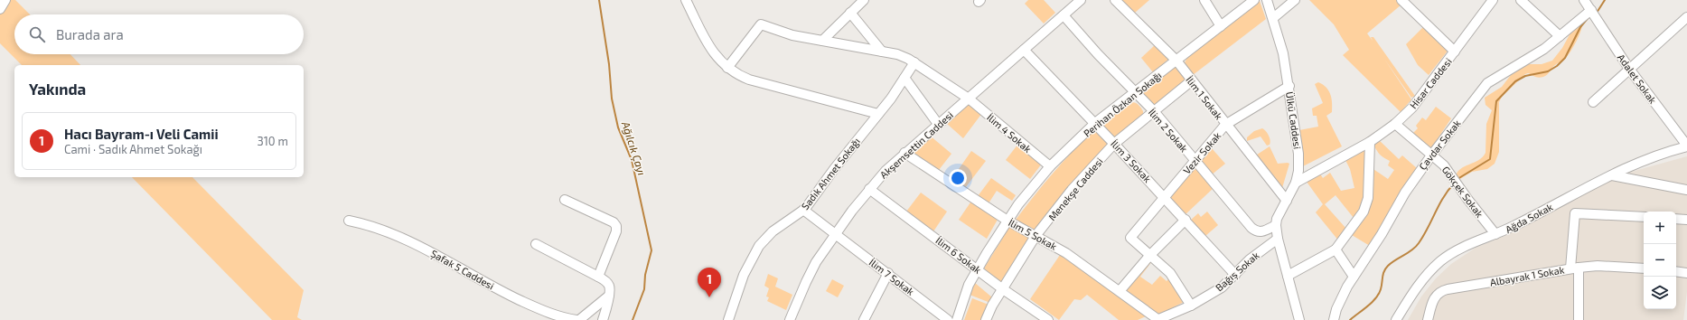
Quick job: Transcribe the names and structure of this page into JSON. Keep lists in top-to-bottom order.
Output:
{
  "streets": {
    "street": [
      "Adalet Sokak",
      "Hisar Caddesi",
      "İlim 1 Sokak",
      "Perihan Özkan Sokağı",
      "Ülkü Caddesi",
      "İlim 2 Sokak",
      "İlim 4 Sokak",
      "Akşemsettin Caddesi",
      "Çavdar Sokak",
      "Vezir Sokak",
      "İlim 3 Sokak",
      "Sadık Ahmet Sokağı",
      "Menekşe Caddesi",
      "Gökçek Sokak",
      "Ağda Sokak",
      "İlim 5 Sokak",
      "İlim 6 Sokak",
      "Şafak 5 Caddesi",
      "Bağış Sokak",
      "Albayrak 1 Sokak",
      "İlim 7 Sokak"
    ]
  },
  "crossings": [
    ["Adalet Sokak", "Çavdar Sokak"],
    ["Adalet Sokak", "Ağda Sokak"],
    ["Hisar Caddesi", "Ülkü Caddesi"],
    ["Hisar Caddesi", "Gökçek Sokak"],
    ["İlim 1 Sokak", "Perihan Özkan Sokağı"],
    ["İlim 1 Sokak", "Ülkü Caddesi"],
    ["İlim 1 Sokak", "Vezir Sokak"],
    ["İlim 1 Sokak", "Menekşe Caddesi"],
    ["Perihan Özkan Sokağı", "İlim 2 Sokak"],
    ["Perihan Özkan Sokağı", "İlim 4 Sokak"],
    ["Perihan Özkan Sokağı", "İlim 3 Sokak"],
    ["Perihan Özkan Sokağı", "İlim 5 Sokak"],
    ["Perihan Özkan Sokağı", "İlim 6 Sokak"],
    ["Ülkü Caddesi", "İlim 2 Sokak"],
    ["Ülkü Caddesi", "Vezir Sokak"],
    ["Ülkü Caddesi", "Bağış Sokak"],
    ["İlim 2 Sokak", "Akşemsettin Caddesi"],
    ["İlim 2 Sokak", "Vezir Sokak"],
    ["İlim 2 Sokak", "Menekşe Caddesi"],
    ["İlim 4 Sokak", "Akşemsettin Caddesi"],
    ["İlim 4 Sokak", "Sadık Ahmet Sokağı"],
    ["Akşemsettin Caddesi", "İlim 3 Sokak"],
    ["Akşemsettin Caddesi", "İlim 5 Sokak"],
    ["Akşemsettin Caddesi", "İlim 6 Sokak"],
    ["Akşemsettin Caddesi", "İlim 7 Sokak"],
    ["Çavdar Sokak", "Gökçek Sokak"],
    ["Vezir Sokak", "İlim 3 Sokak"],
    ["İlim 3 Sokak", "Menekşe Caddesi"],
    ["İlim 3 Sokak", "Bağış Sokak"],
    ["Sadık Ahmet Sokağı", "İlim 7 Sokak"],
    ["Menekşe Caddesi", "İlim 5 Sokak"],
    ["Menekşe Caddesi", "İlim 6 Sokak"],
    ["Gökçek Sokak", "Ağda Sokak"],
    ["İlim 5 Sokak", "Bağış Sokak"]
  ],
  "water": ["Ağılcık Çayı"],
  "page": {
    "search": "Burada ara",
    "heading": "Yakında",
    "list": [
      {
        "mark": "1",
        "name": "Hacı Bayram-ı Veli Camii",
        "note": "Cami · Sadık Ahmet Sokağı",
        "value": "310 m"
      }
    ],
    "map_buttons": ["+", "−"],
    "pins": "1"
  }
}
